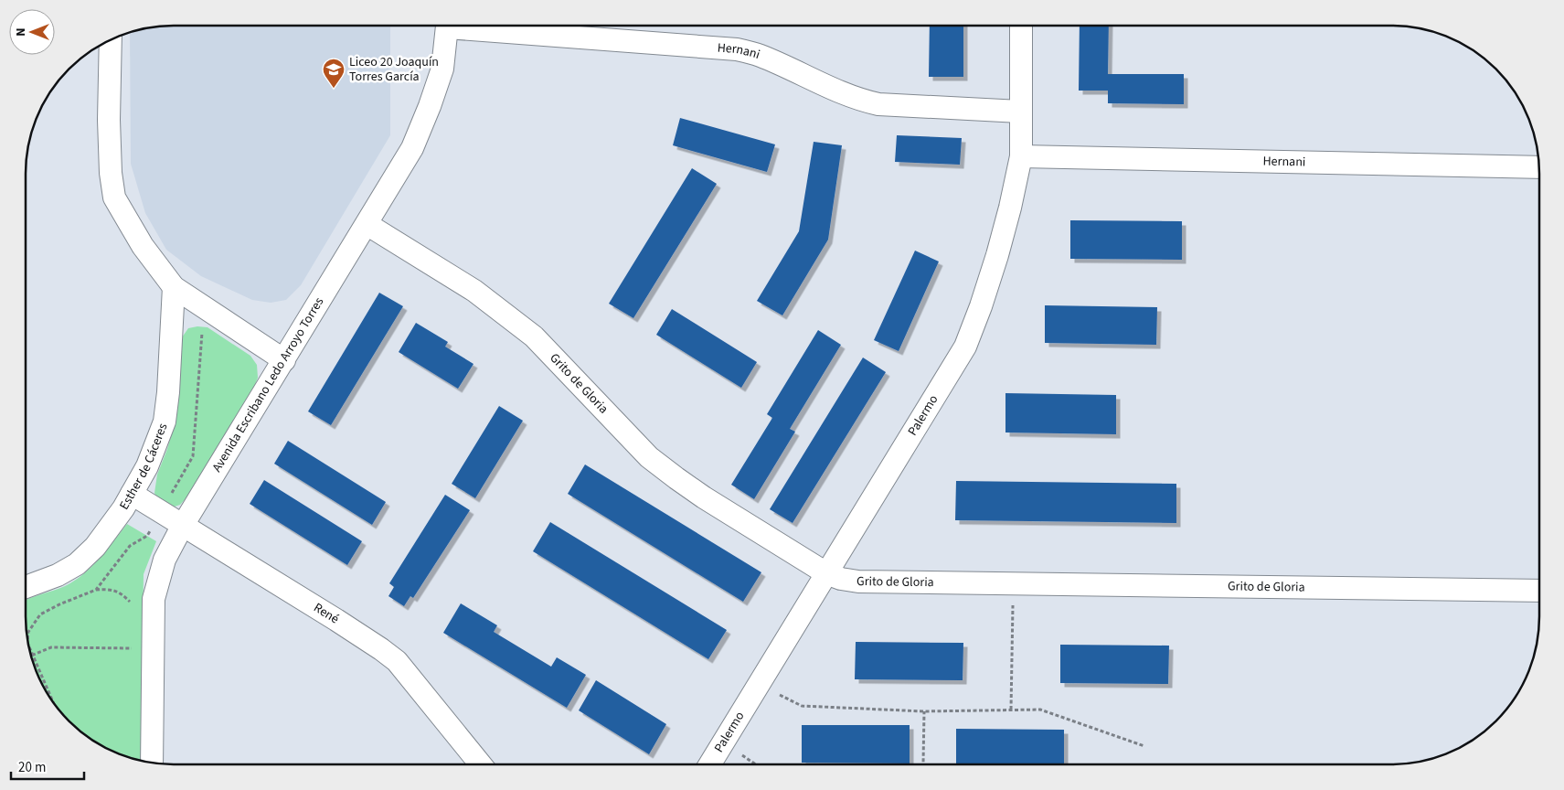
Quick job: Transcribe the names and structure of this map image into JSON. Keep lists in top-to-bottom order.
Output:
{
  "streets": {
    "street": [
      "Hernani",
      "Grito de Gloria",
      "Avenida Escribano Ledo Arroyo Torres",
      "Palermo",
      "Esther de Cáceres",
      "René"
    ]
  },
  "crossings": [
    ["Hernani", "Palermo"],
    ["Grito de Gloria", "Avenida Escribano Ledo Arroyo Torres"],
    ["Grito de Gloria", "Palermo"],
    ["Avenida Escribano Ledo Arroyo Torres", "René"],
    ["Esther de Cáceres", "René"]
  ],
  "places": {
    "school or university": ["Liceo 20 Joaquín Torres García"]
  },
  "scale_bar": "20 m",
  "north": "left"
}
